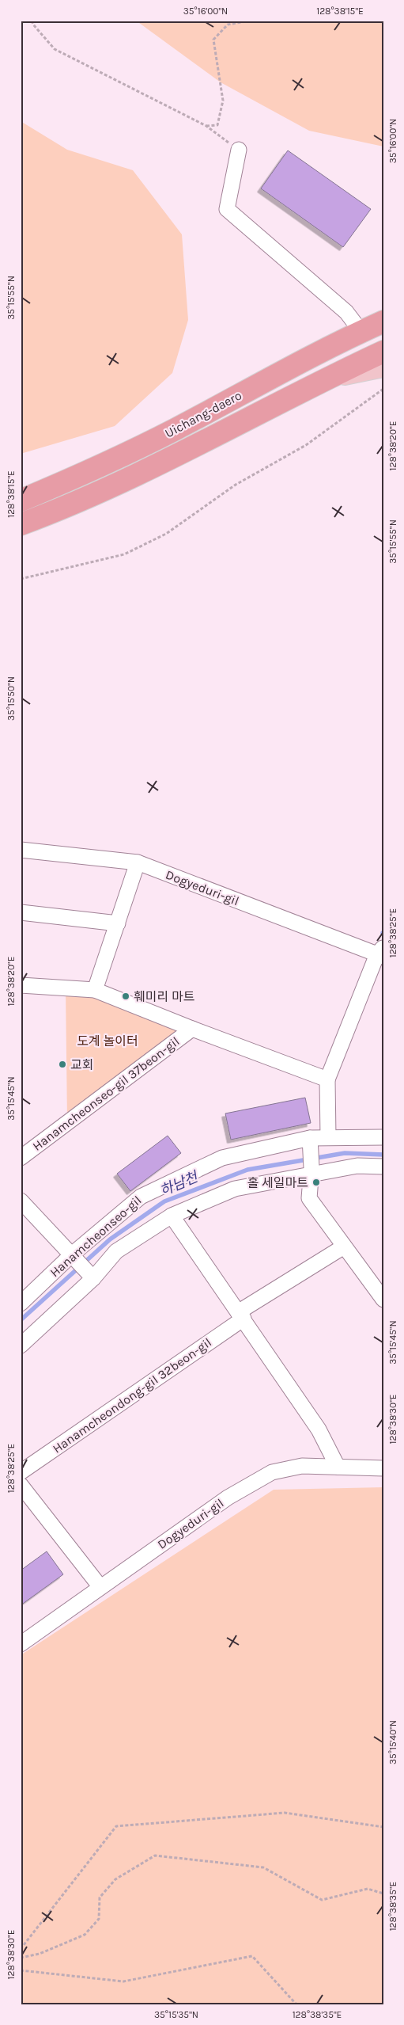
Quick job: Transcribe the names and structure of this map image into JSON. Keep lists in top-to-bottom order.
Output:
{
  "streets": {
    "highway": ["Uichang-daero"],
    "street": [
      "Dogyeduri-gil",
      "Hanamcheonseo-gil 37beon-gil",
      "Hanamcheonseo-gil",
      "Hanamcheondong-gil 32beon-gil"
    ]
  },
  "water": ["하남천"],
  "parks": ["도계 놀이터"],
  "places": ["훼미리 마트", "교회", "홀 세일마트"],
  "coordinates": [
    "35°16'00\"N",
    "128°38'15\"E",
    "35°15'55\"N",
    "128°38'20\"E",
    "35°15'50\"N",
    "128°38'25\"E",
    "35°15'45\"N",
    "128°38'30\"E",
    "35°15'40\"N",
    "128°38'35\"E",
    "35°15'35\"N"
  ]
}
